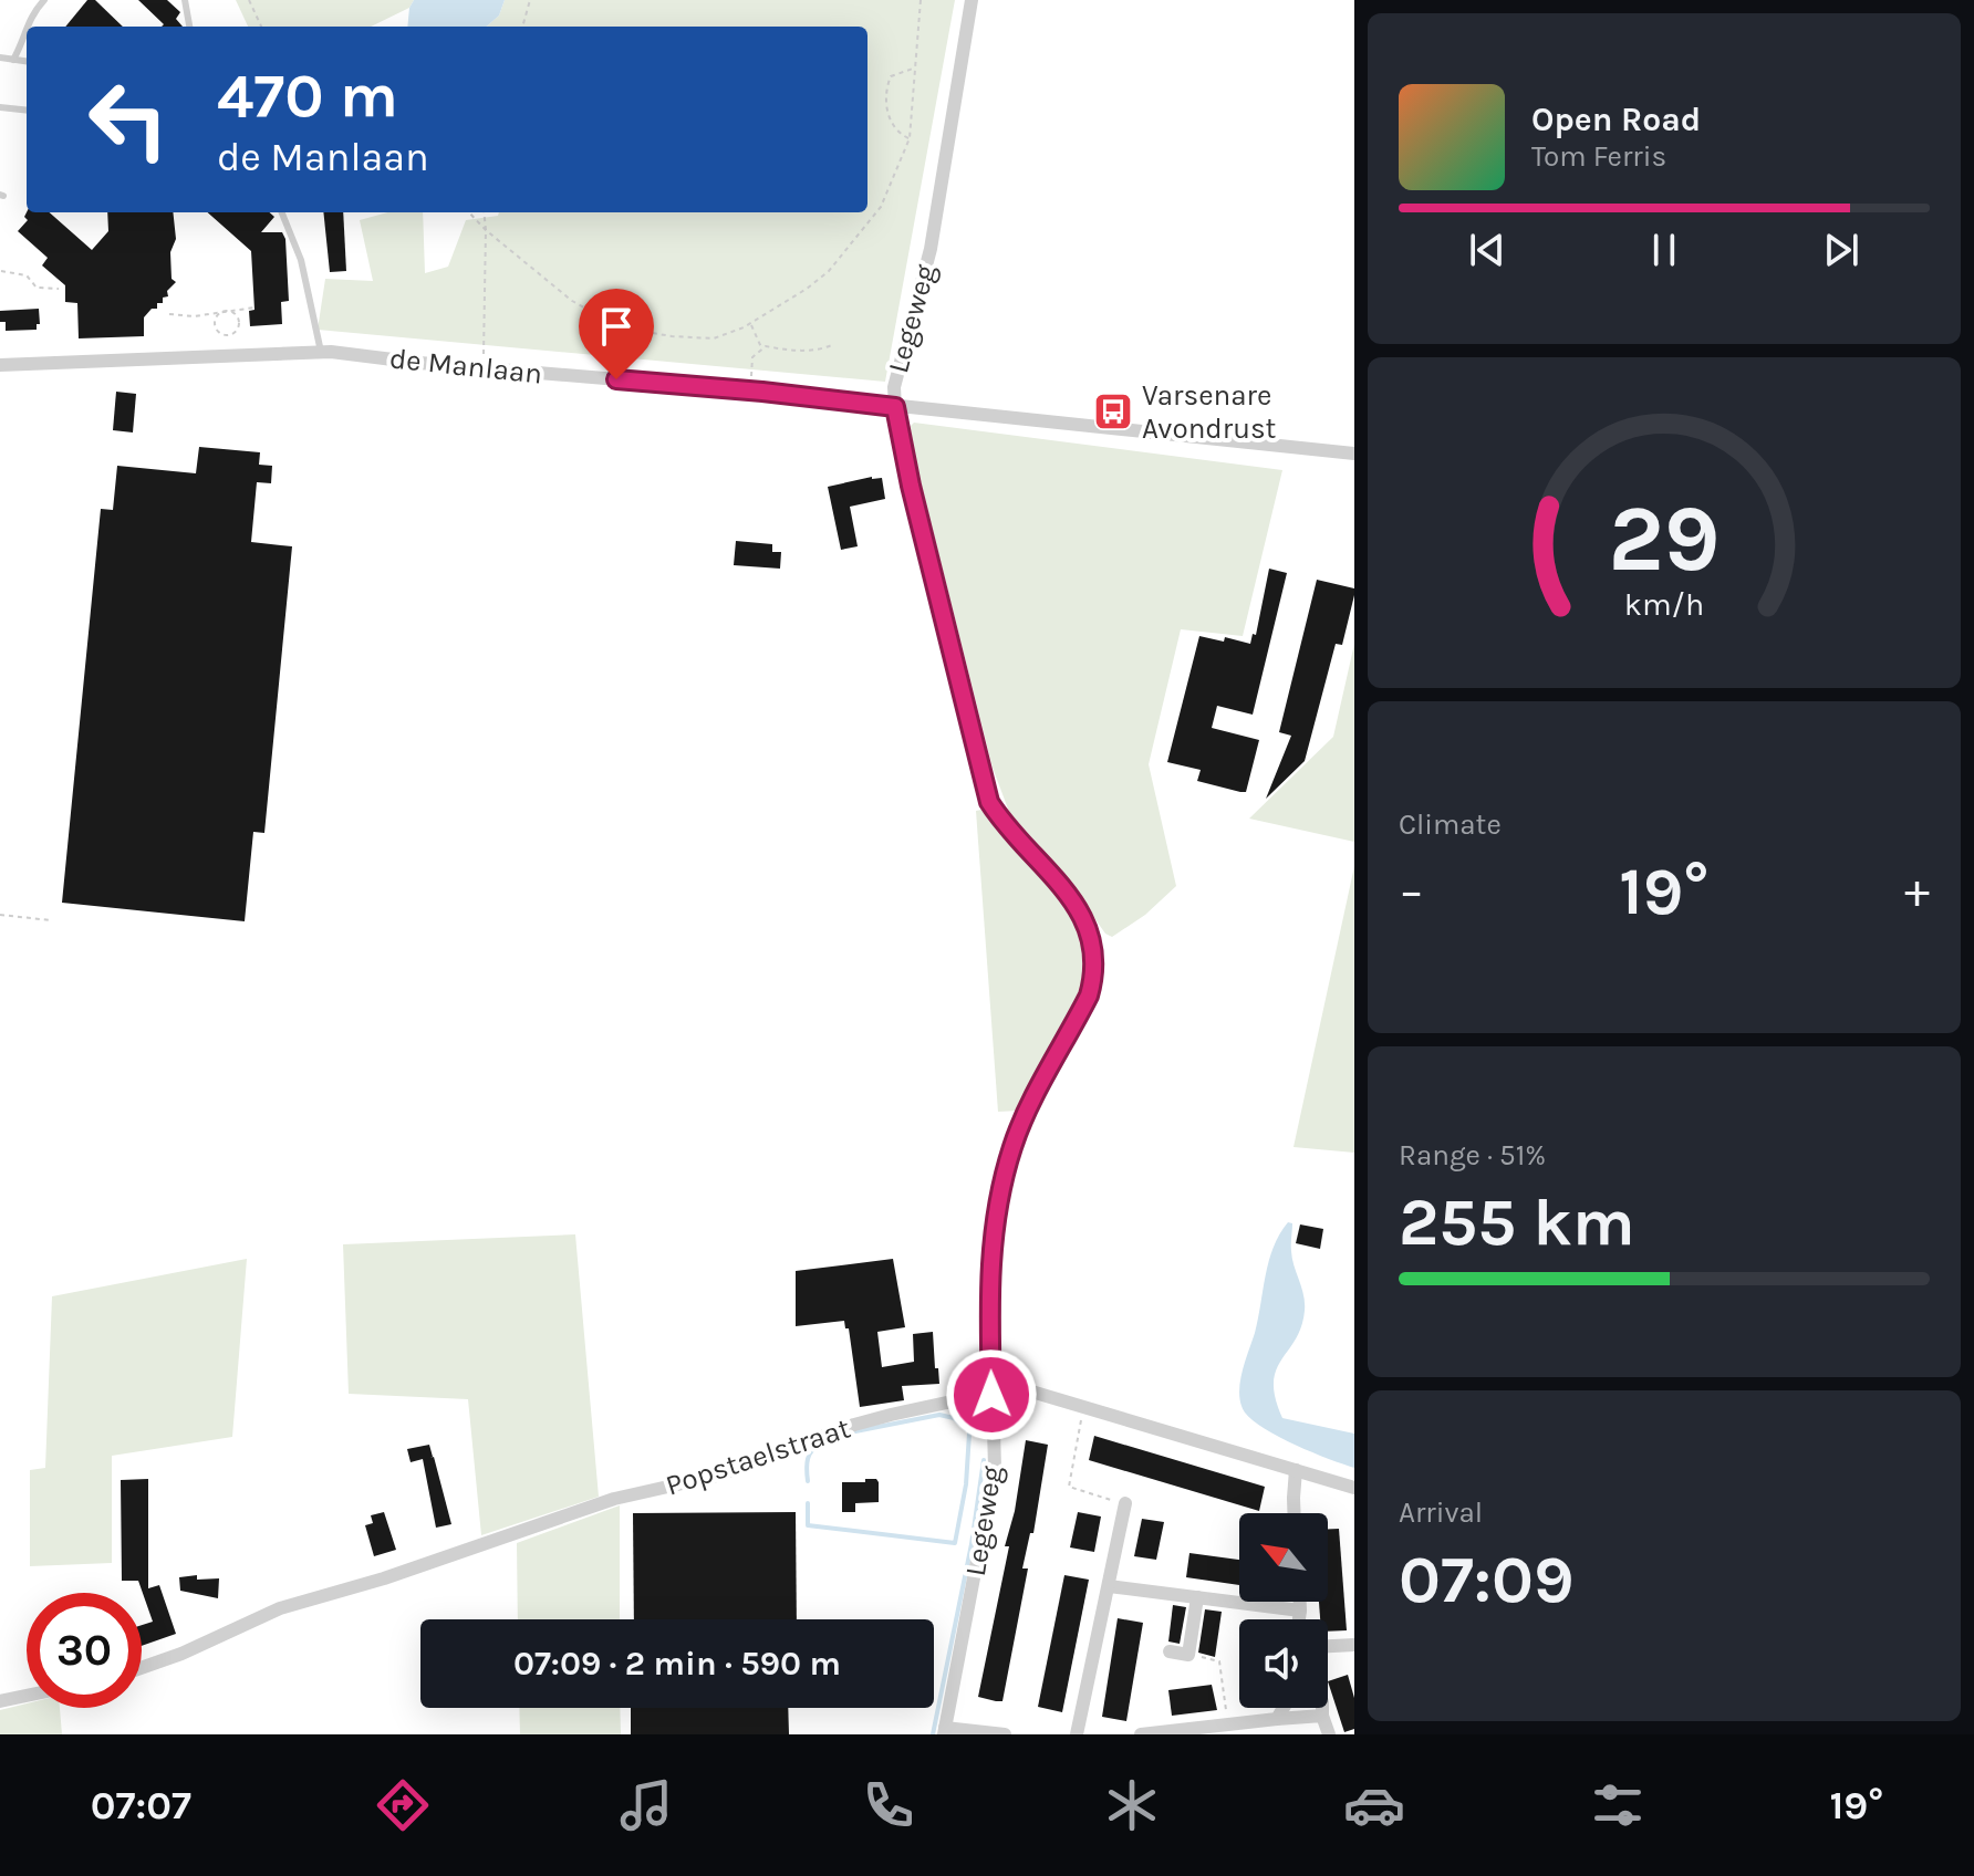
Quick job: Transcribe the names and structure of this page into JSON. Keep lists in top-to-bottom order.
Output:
{
  "streets": {
    "street": ["Legeweg", "de Manlaan", "Popstaelstraat"]
  },
  "crossings": [
    ["Legeweg", "de Manlaan"],
    ["Legeweg", "Popstaelstraat"]
  ],
  "places": {
    "bus stop": ["Varsenare Avondrust"]
  },
  "north": "top left",
  "page": {
    "turn": ["470 m", "de Manlaan"],
    "song": ["Open Road", "Tom Ferris"],
    "tile": [
      "Climate",
      ["Range · 51%", "255 km"],
      ["Arrival", "07:09"]
    ],
    "heat": ["−", "19°", "+"],
    "limit": "30",
    "trip": "07:09 · 2 min · 590 m",
    "tabs": ["07:07", "19°"],
    "gauge": ["29", "km/h"]
  }
}
